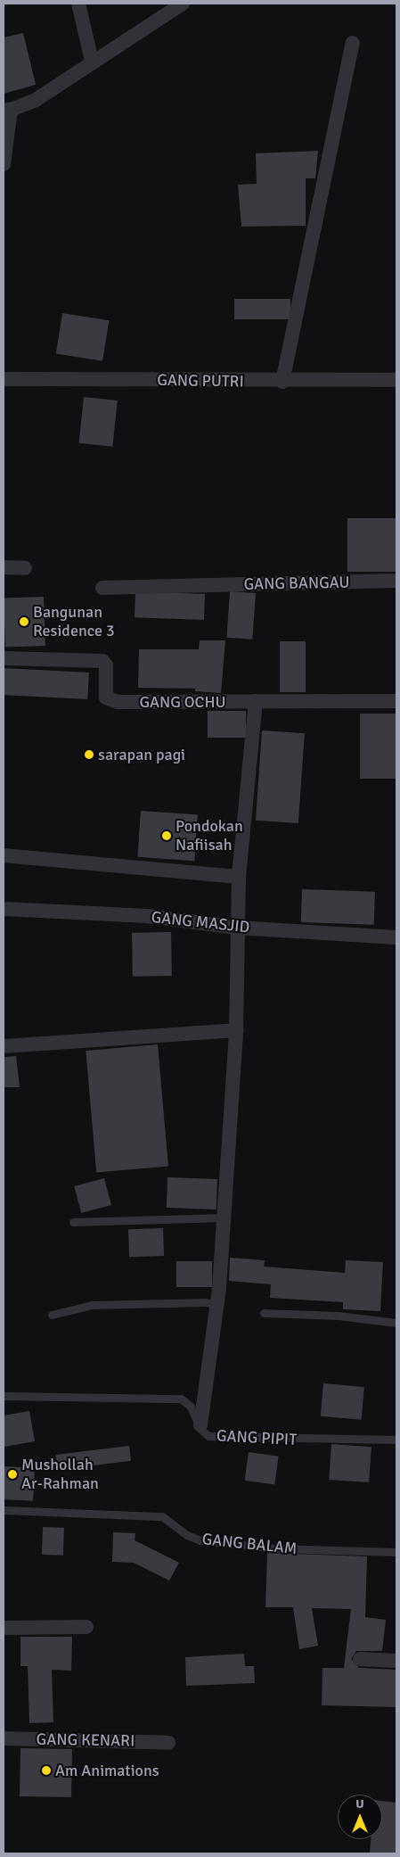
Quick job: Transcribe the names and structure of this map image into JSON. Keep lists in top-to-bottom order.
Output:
{
  "streets": {
    "street": [
      "GANG PUTRI",
      "GANG BANGAU",
      "GANG OCHU",
      "GANG MASJID",
      "GANG KENARI"
    ],
    "lane": ["GANG PIPIT", "GANG BALAM"]
  },
  "places": [
    "Bangunan Residence 3",
    "sarapan pagi",
    "Pondokan Nafiisah",
    "Mushollah Ar-Rahman",
    "Am Animations"
  ],
  "north": "top"
}
